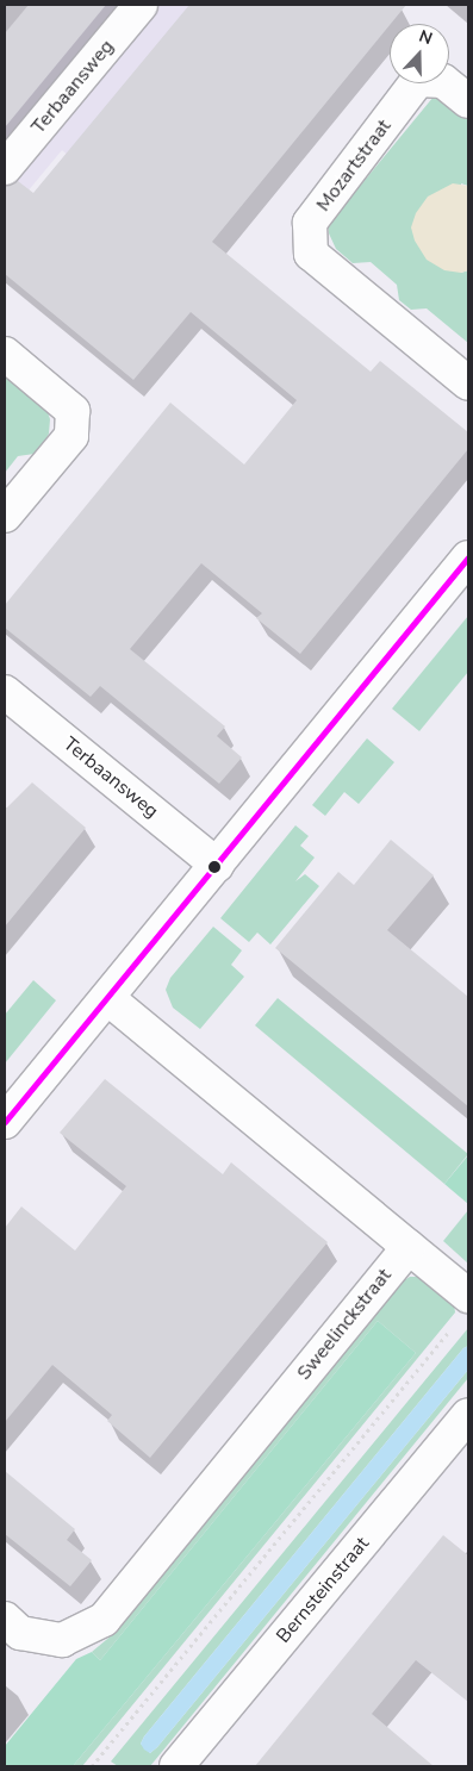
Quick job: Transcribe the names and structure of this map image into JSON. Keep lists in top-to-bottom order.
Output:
{
  "streets": {
    "street": [
      "Terbaansweg",
      "Mozartstraat",
      "Sweelinckstraat",
      "Bernsteinstraat"
    ]
  },
  "north": "top"
}
